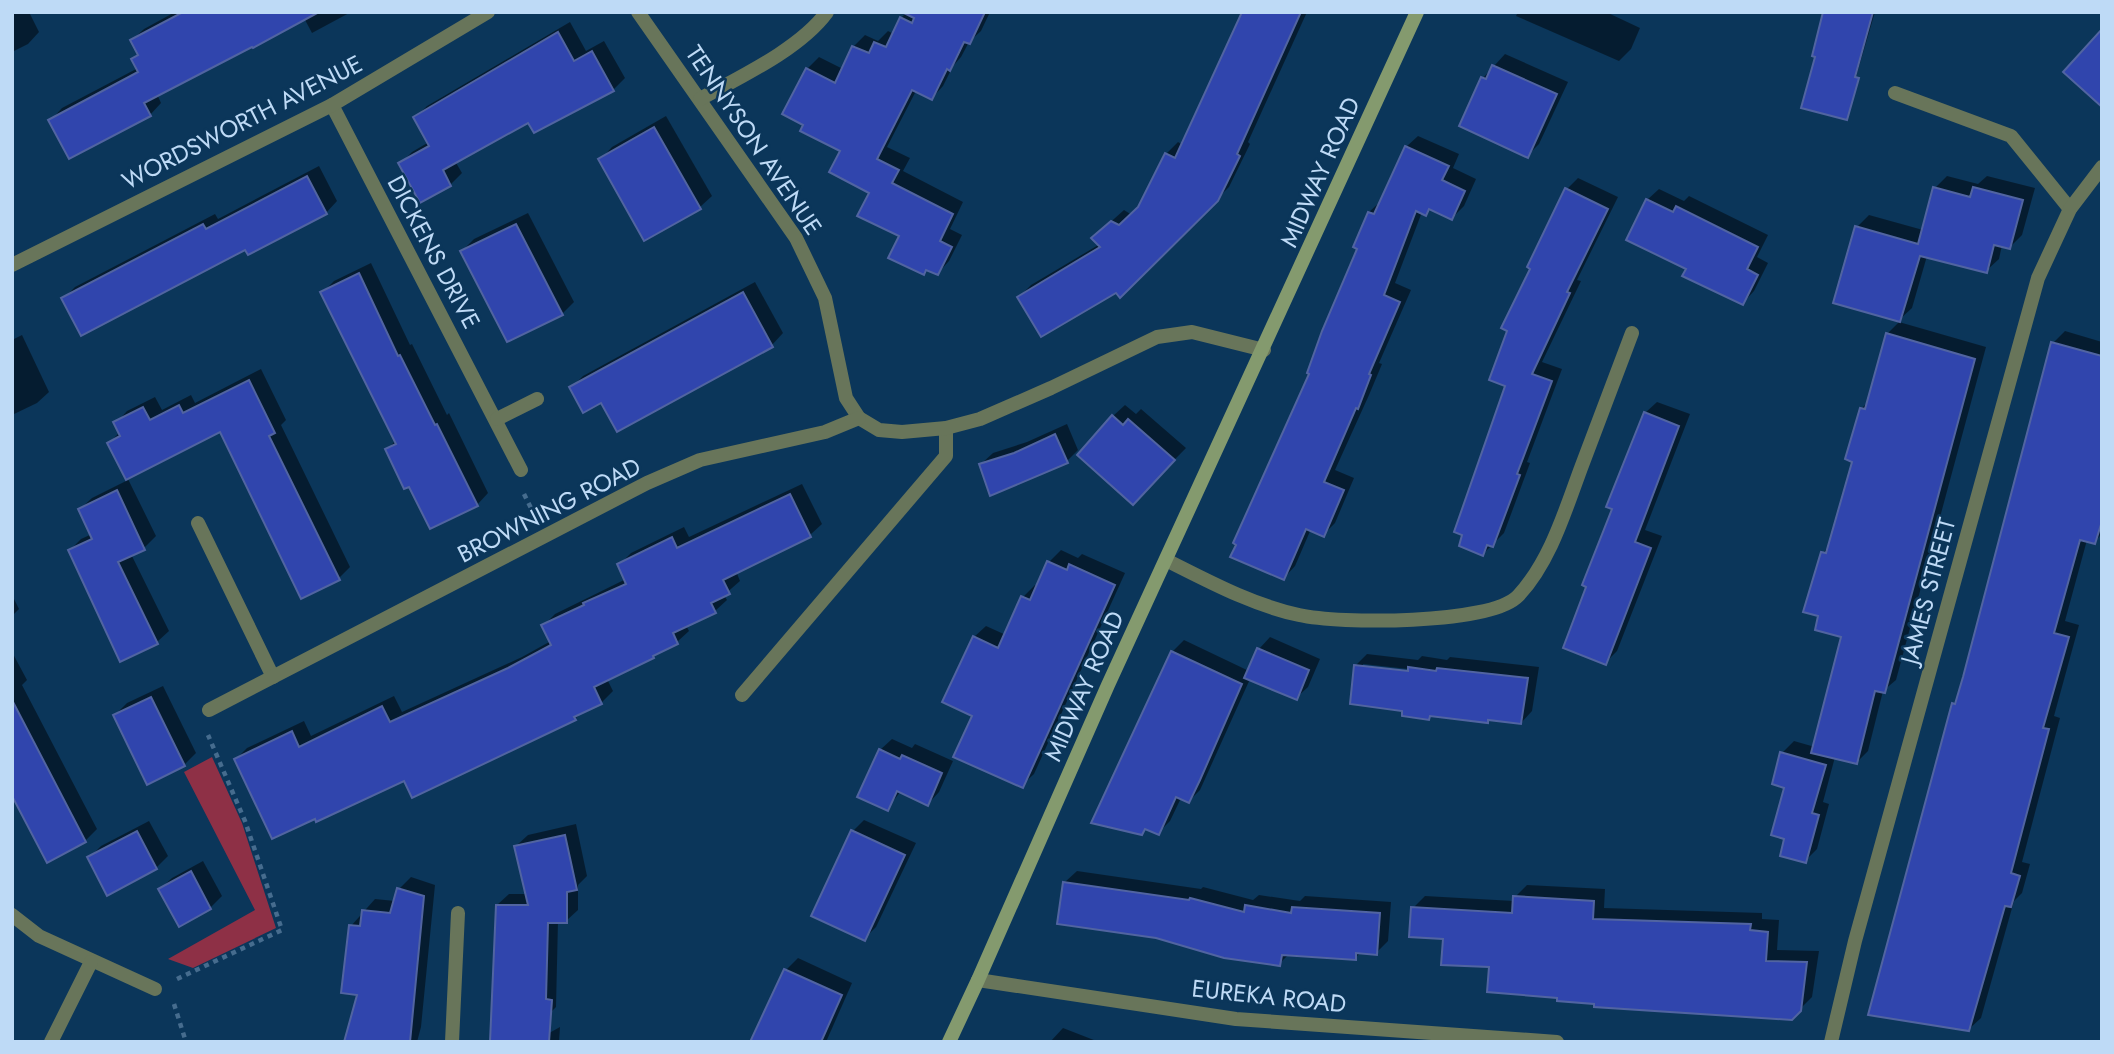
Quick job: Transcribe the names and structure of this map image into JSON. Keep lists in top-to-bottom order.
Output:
{
  "streets": {
    "main road": ["MIDWAY ROAD"],
    "street": [
      "WORDSWORTH AVENUE",
      "TENNYSON AVENUE",
      "DICKENS DRIVE",
      "BROWNING ROAD",
      "JAMES STREET",
      "EUREKA ROAD"
    ]
  },
  "crossings": [
    ["WORDSWORTH AVENUE", "DICKENS DRIVE"],
    ["TENNYSON AVENUE", "BROWNING ROAD"],
    ["MIDWAY ROAD", "EUREKA ROAD"]
  ]
}
